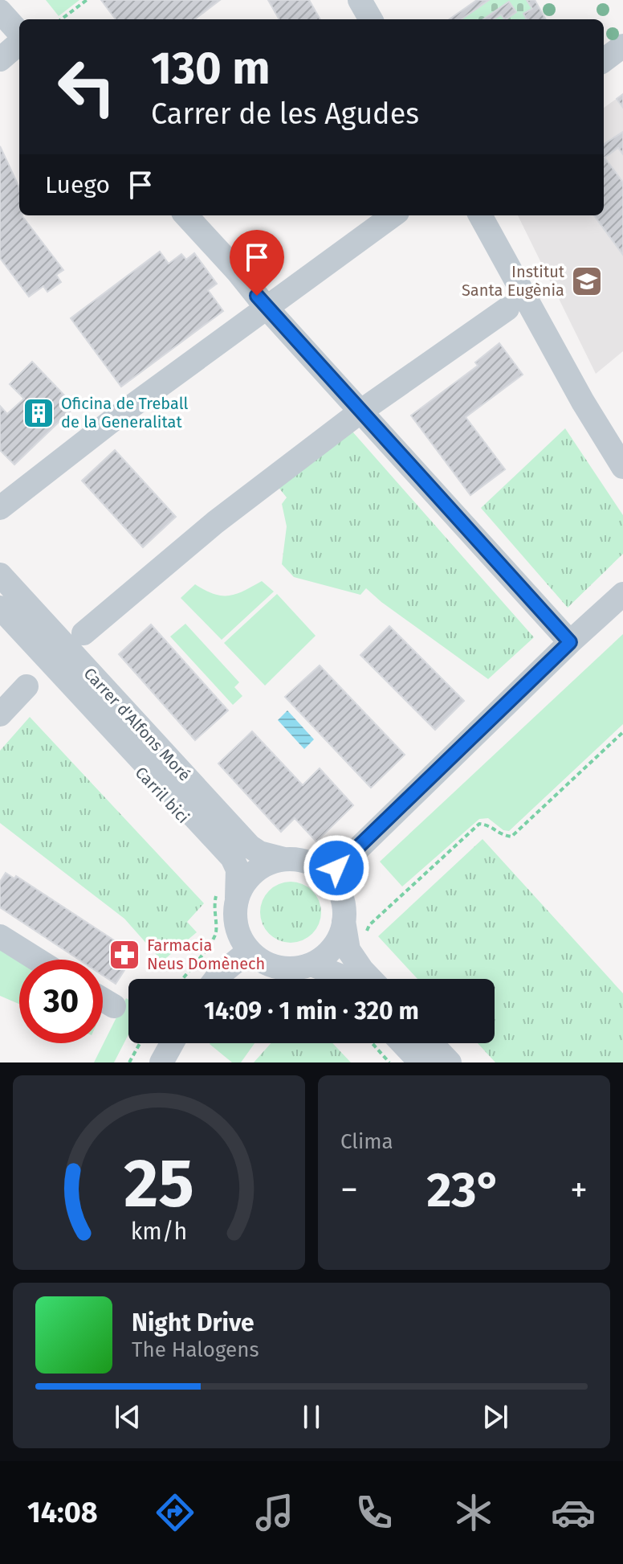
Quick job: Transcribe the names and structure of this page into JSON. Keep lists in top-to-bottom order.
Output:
{
  "streets": {
    "street": ["Carrer d'Alfons Moré"]
  },
  "places": {
    "school or university": ["Institut Santa Eugènia"],
    "building": ["Oficina de Treball de la Generalitat"],
    "pharmacy": ["Farmacia Neus Domènech"]
  },
  "page": {
    "turn": ["130 m", "Carrer de les Agudes"],
    "then": "Luego",
    "limit": "30",
    "trip": "14:09 · 1 min · 320 m",
    "tile": "Clima",
    "heat": ["−", "23°", "+"],
    "song": ["Night Drive", "The Halogens"],
    "tabs": "14:08",
    "gauge": ["25", "km/h"]
  }
}
